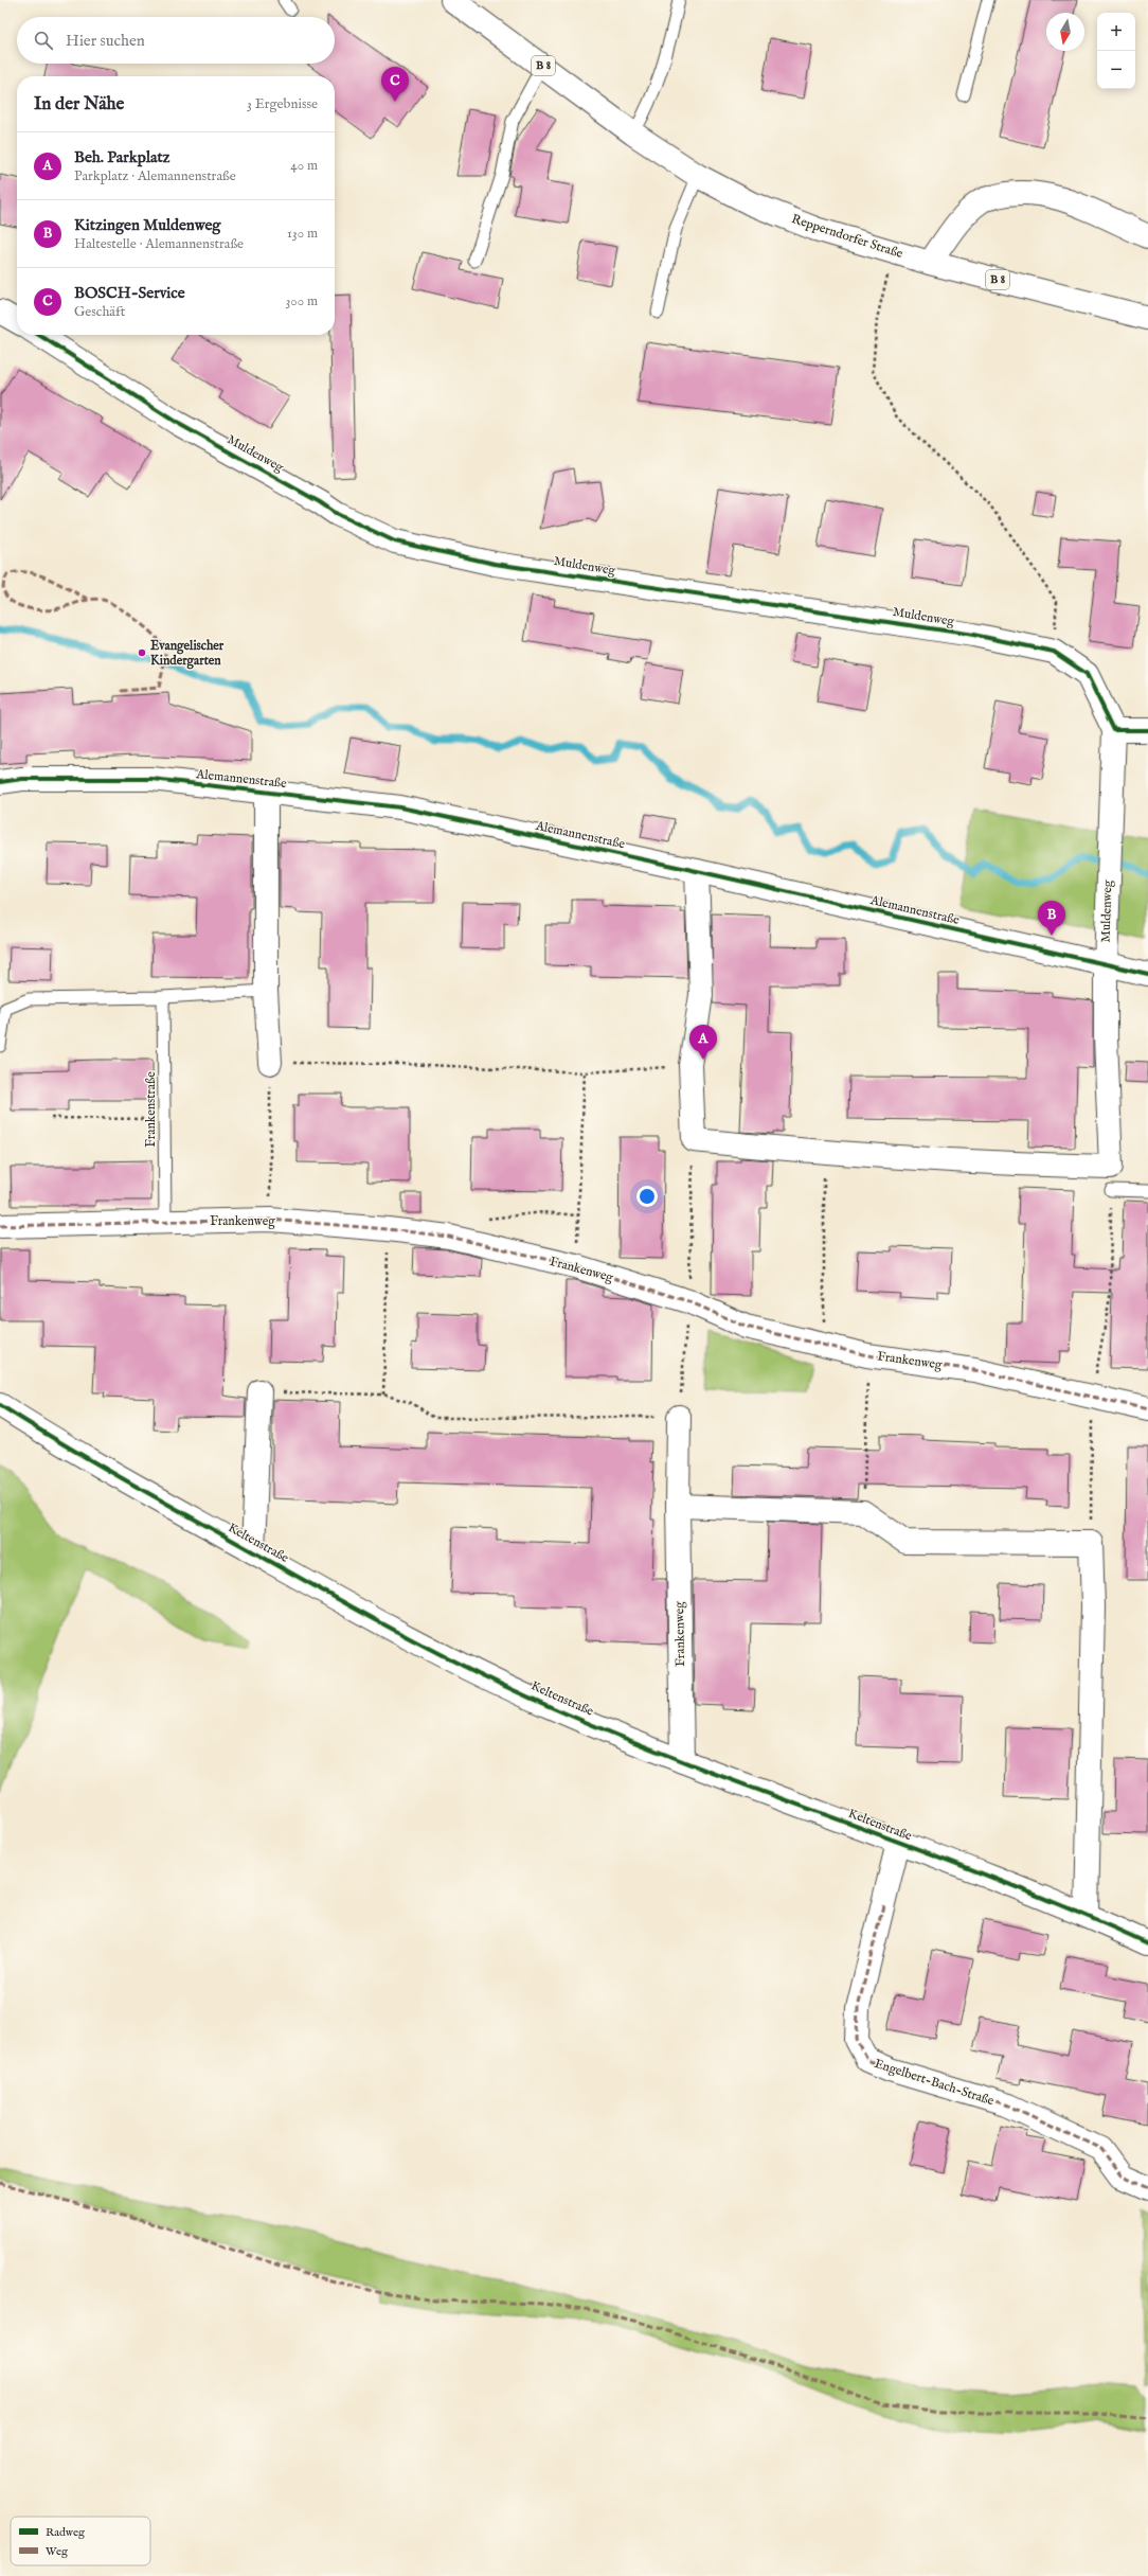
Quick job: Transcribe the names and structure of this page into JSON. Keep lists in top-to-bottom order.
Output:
{
  "streets": {
    "street": [
      "B 8",
      "Repperndorfer Straße",
      "Muldenweg",
      "Alemannenstraße",
      "Frankenweg",
      "Keltenstraße",
      "Engelbert-Bach-Straße"
    ],
    "lane": ["Frankenstraße"]
  },
  "crossings": [
    ["Muldenweg", "Alemannenstraße"],
    ["Frankenstraße", "Frankenweg"],
    ["Frankenweg", "Keltenstraße"],
    ["Keltenstraße", "Engelbert-Bach-Straße"]
  ],
  "places": ["Evangelischer Kindergarten"],
  "legend": ["Radweg", "Weg"],
  "north": "bottom",
  "page": {
    "map_buttons": ["+", "−"],
    "search": "Hier suchen",
    "pins": ["C", "B", "A"],
    "heading": ["In der Nähe", "3 Ergebnisse"],
    "list": [
      {
        "mark": "A",
        "name": "Beh. Parkplatz",
        "note": "Parkplatz · Alemannenstraße",
        "value": "40 m"
      },
      {
        "mark": "B",
        "name": "Kitzingen Muldenweg",
        "note": "Haltestelle · Alemannenstraße",
        "value": "130 m"
      },
      {
        "mark": "C",
        "name": "BOSCH-Service",
        "note": "Geschäft",
        "value": "300 m"
      }
    ]
  }
}
